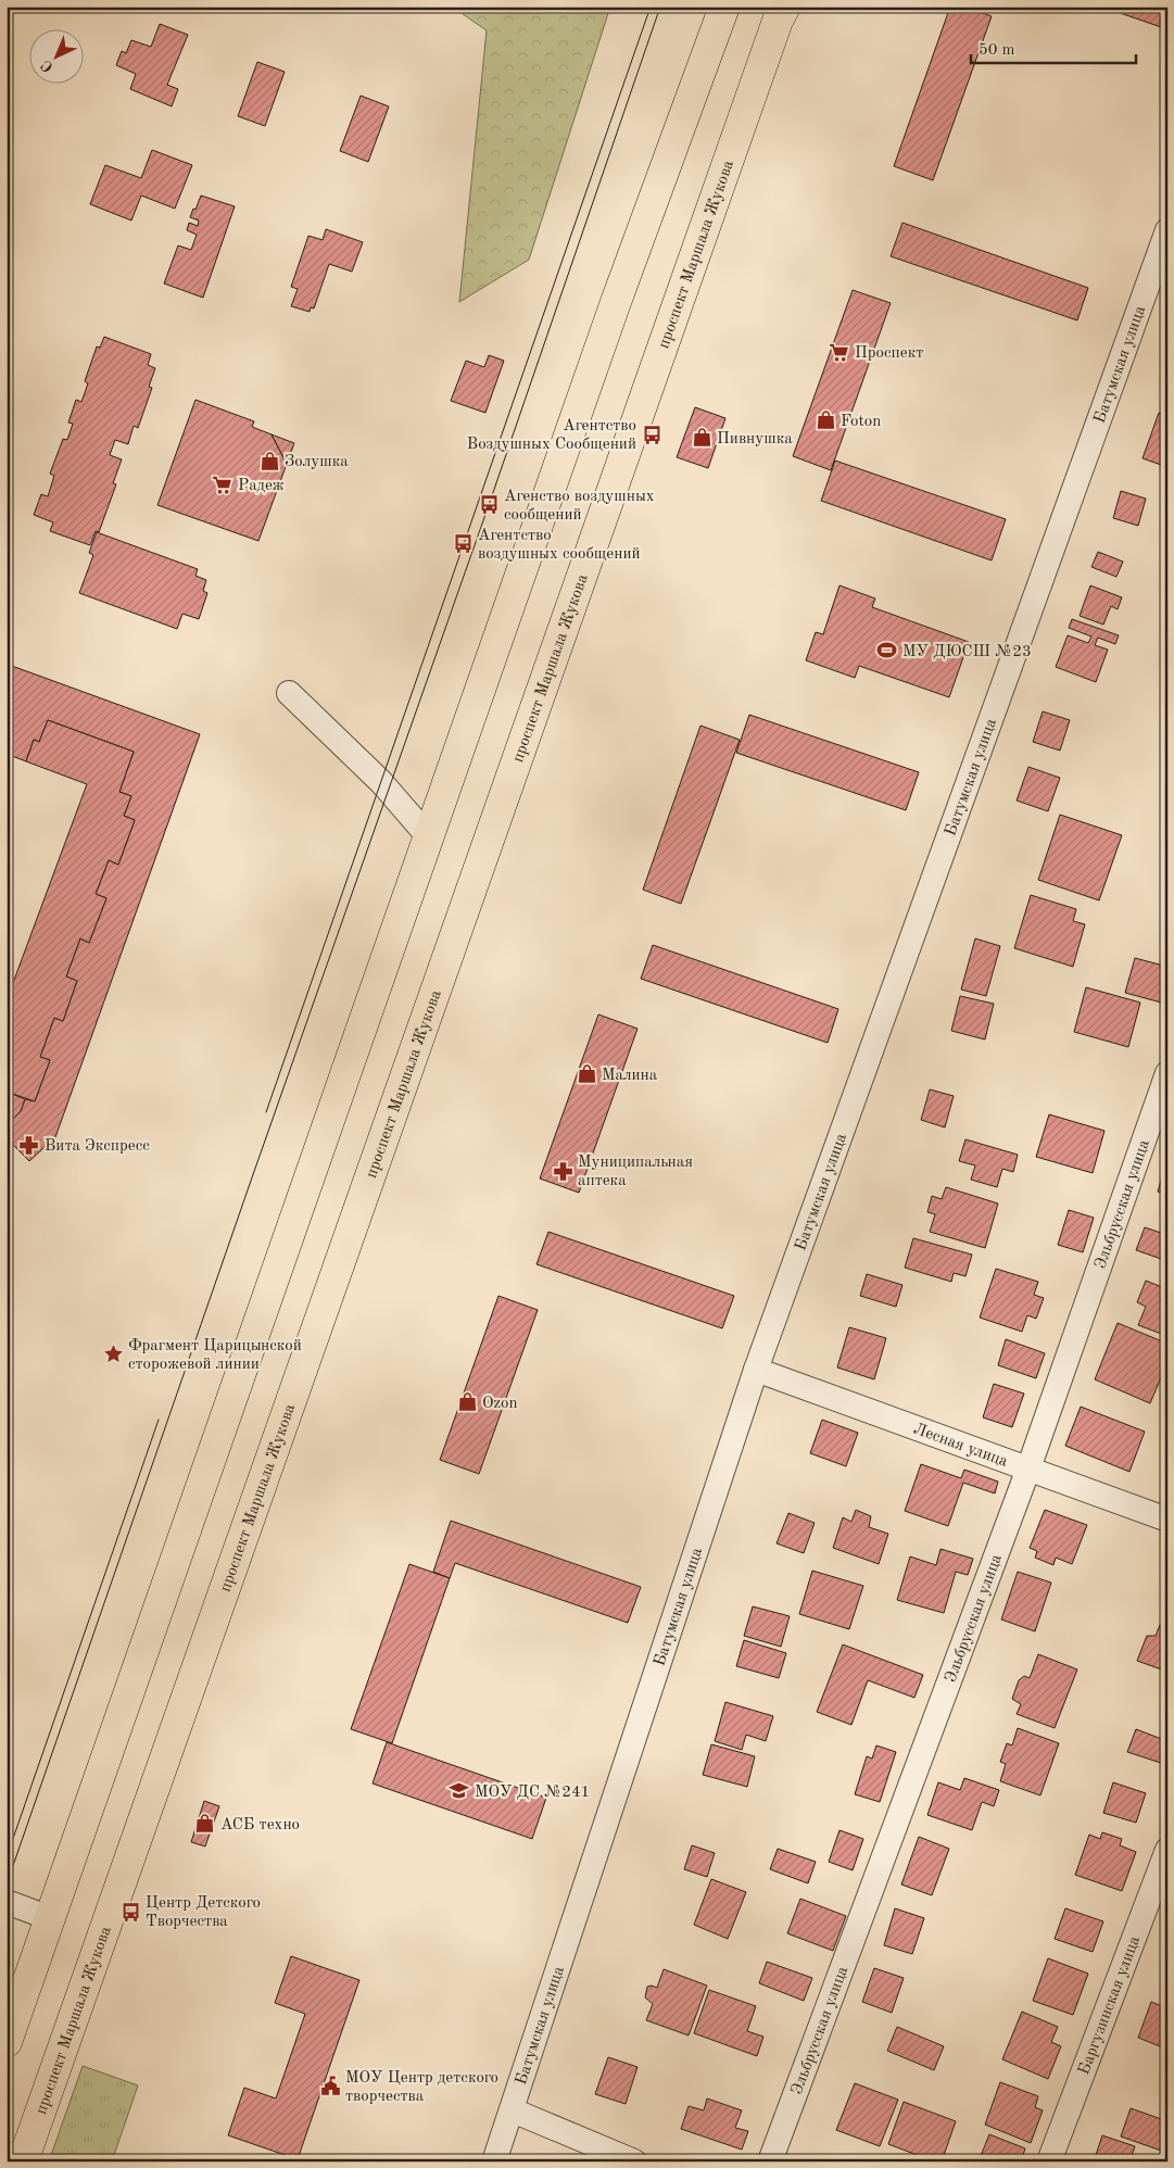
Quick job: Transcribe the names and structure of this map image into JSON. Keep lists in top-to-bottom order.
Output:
{
  "streets": {
    "highway": ["проспект Маршала Жукова"],
    "street": [
      "Батумская улица",
      "Эльбрусская улица",
      "Лесная улица",
      "Баргузинская улица"
    ]
  },
  "crossings": [
    ["Батумская улица", "Лесная улица"],
    ["Эльбрусская улица", "Лесная улица"]
  ],
  "places": {
    "supermarket": ["Проспект", "Радеж"],
    "shop": [
      "Foton",
      "Пивнушка",
      "Золушка",
      "Малина",
      "Ozon",
      "АСБ техно"
    ],
    "bus stop": [
      "Агентство Воздушных Сообщений",
      "Агенство воздушных сообщений",
      "Агентство воздушных сообщений",
      "Центр Детского Творчества"
    ],
    "sports": ["МУ ДЮСШ №23"],
    "pharmacy": ["Вита Экспресс", "Муниципальная аптека"],
    "place": ["Фрагмент Царицынской сторожевой линии"],
    "school or university": ["МОУ ДС №241"],
    "public building": ["МОУ Центр детского творчества"]
  },
  "scale_bar": "50 m",
  "north": "bottom left"
}
